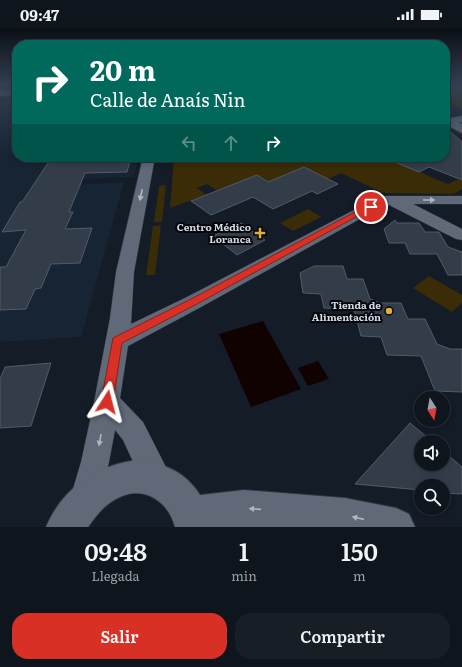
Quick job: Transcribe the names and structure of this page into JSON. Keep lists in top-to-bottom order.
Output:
{
  "places": {
    "health": ["Centro Médico Loranca"],
    "other": ["Tienda de Alimentación"]
  },
  "north": "bottom",
  "page": {
    "status": "09:47",
    "turn": ["20 m", "Calle de Anaís Nin"],
    "eta": [
      "09:48",
      "Llegada",
      "1",
      "min",
      "150",
      "m"
    ],
    "buttons": ["Salir", "Compartir"]
  }
}
